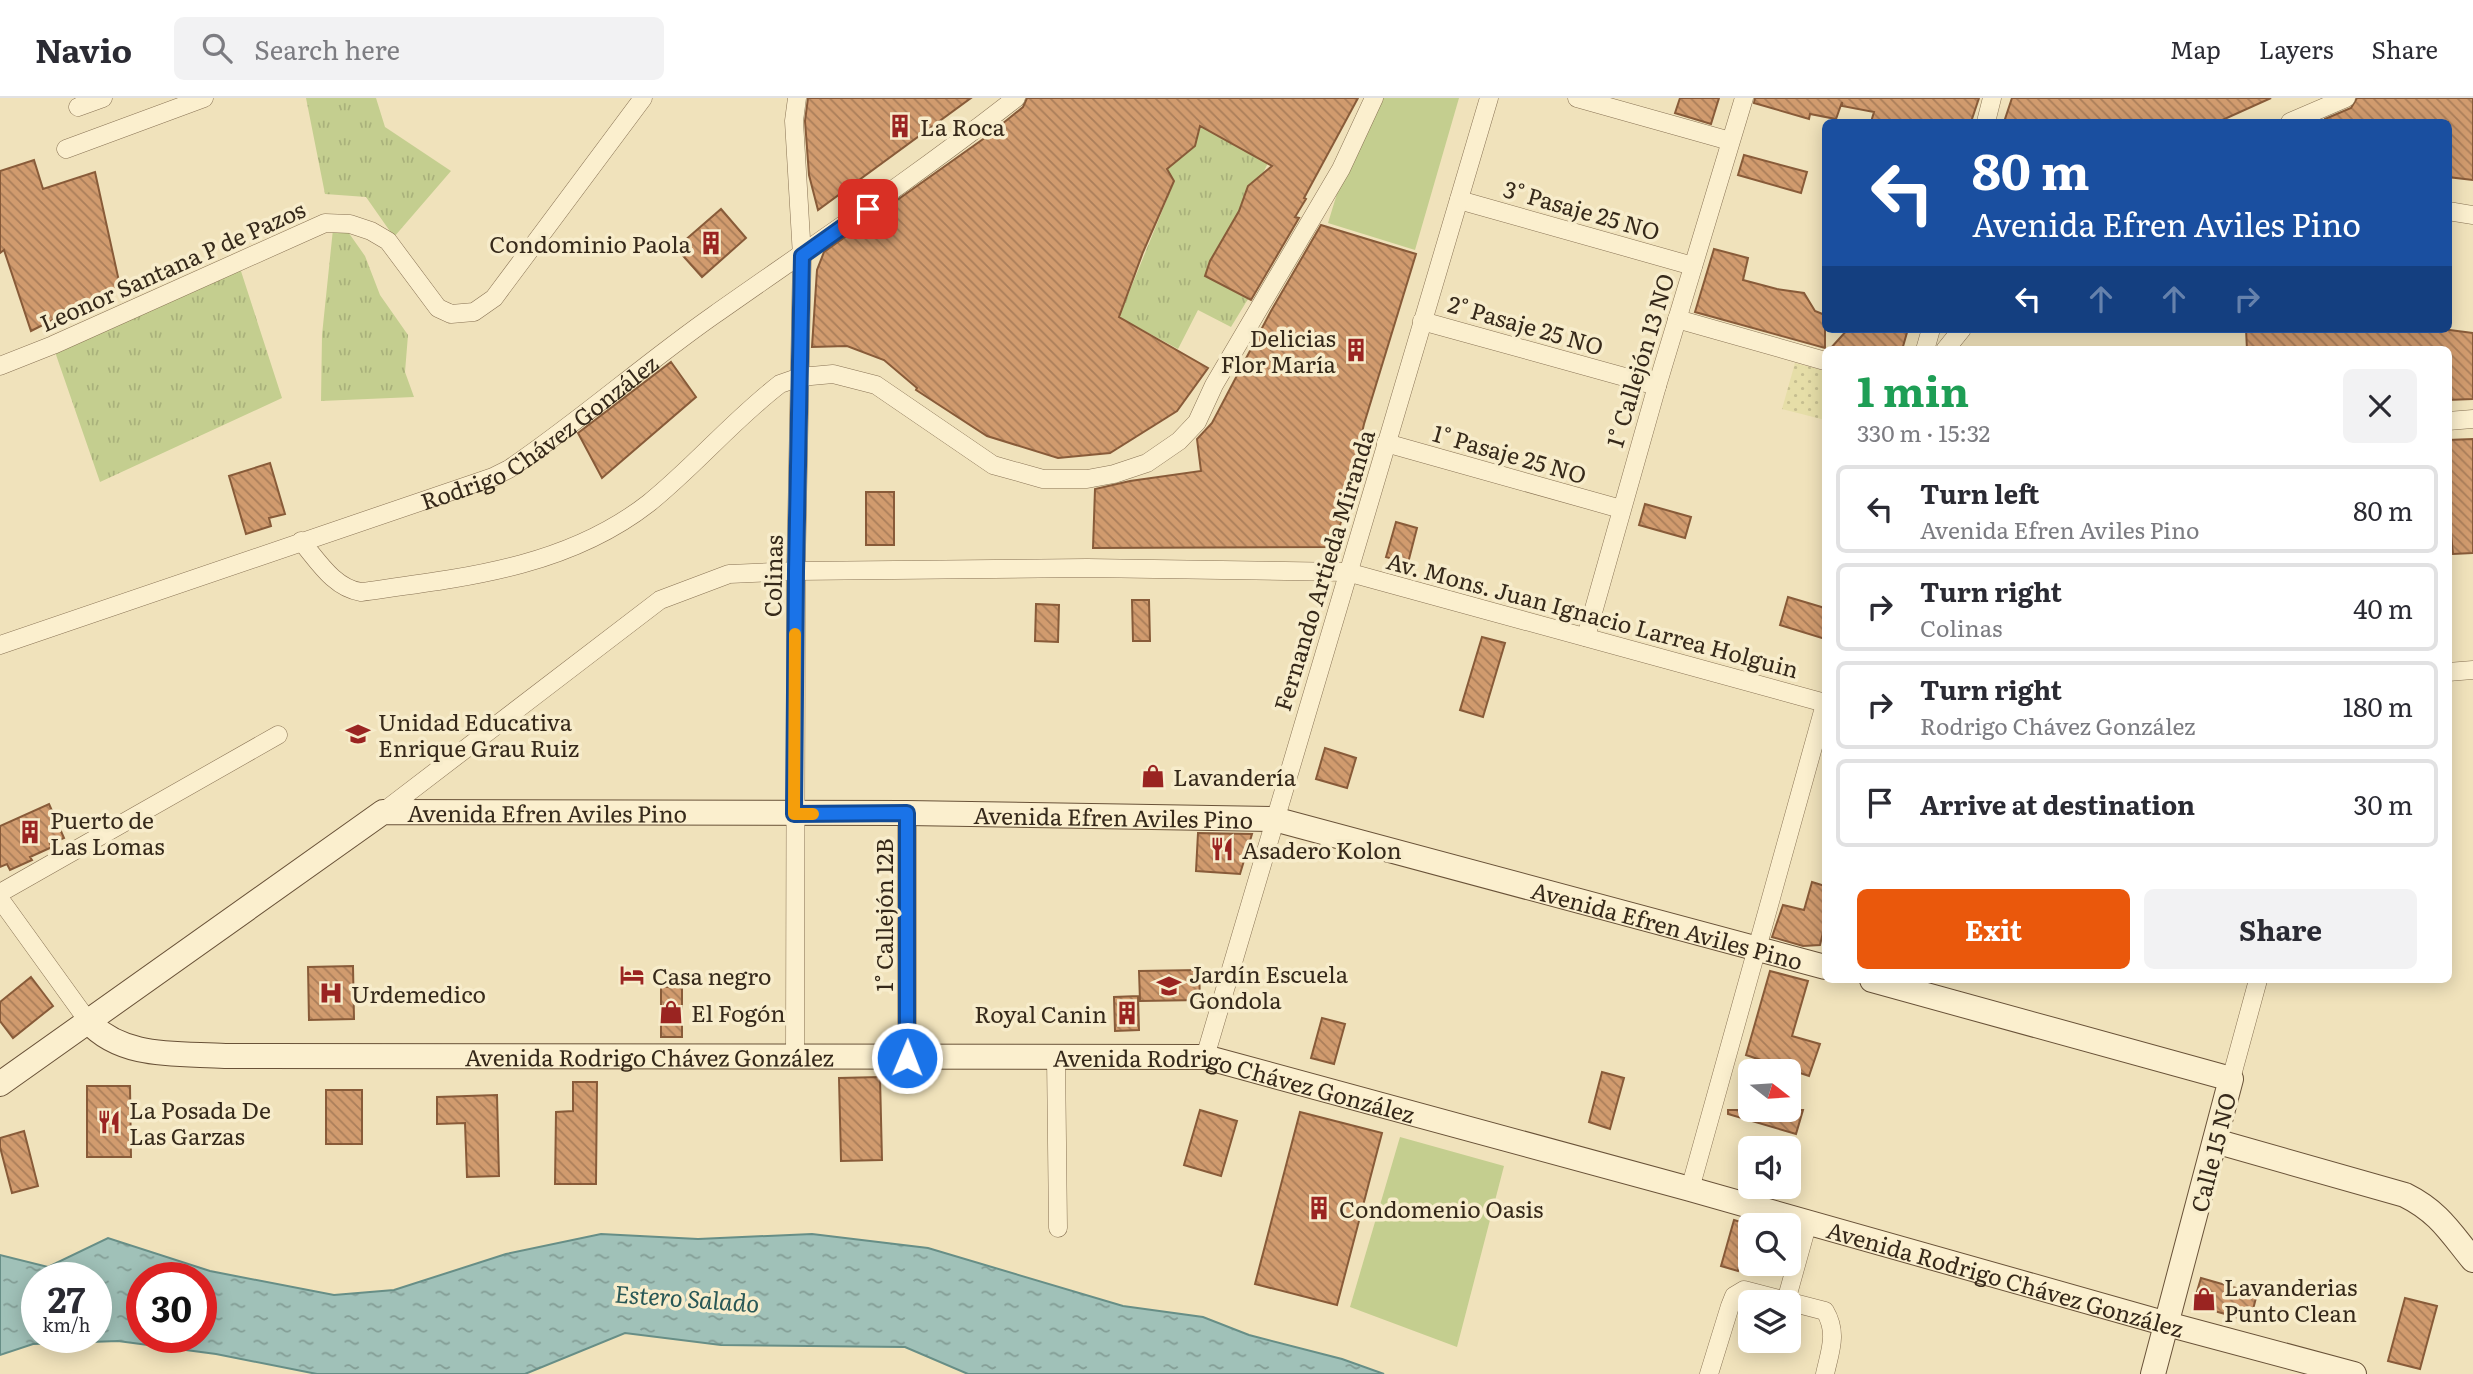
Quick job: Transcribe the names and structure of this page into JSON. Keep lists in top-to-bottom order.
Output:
{
  "streets": {
    "street": [
      "3° Pasaje 25 NO",
      "Leonor Santana P de Pazos",
      "2° Pasaje 25 NO",
      "1° Callejón 13 NO",
      "Rodrigo Chávez González",
      "1° Pasaje 25 NO",
      "Fernando Artieda Miranda",
      "Colinas",
      "Av. Mons. Juan Ignacio Larrea Holguin",
      "Avenida Efren Aviles Pino",
      "1° Callejón 12B",
      "Avenida Rodrigo Chávez González",
      "Calle 15 NO"
    ]
  },
  "crossings": [
    ["3° Pasaje 25 NO", "1° Callejón 13 NO"],
    ["3° Pasaje 25 NO", "Fernando Artieda Miranda"],
    ["2° Pasaje 25 NO", "1° Callejón 13 NO"],
    ["2° Pasaje 25 NO", "Fernando Artieda Miranda"],
    ["1° Callejón 13 NO", "1° Pasaje 25 NO"],
    ["1° Callejón 13 NO", "Av. Mons. Juan Ignacio Larrea Holguin"],
    ["Rodrigo Chávez González", "Colinas"],
    ["1° Pasaje 25 NO", "Fernando Artieda Miranda"],
    ["Fernando Artieda Miranda", "Av. Mons. Juan Ignacio Larrea Holguin"],
    ["Fernando Artieda Miranda", "Avenida Efren Aviles Pino"],
    ["Fernando Artieda Miranda", "Avenida Rodrigo Chávez González"],
    ["Colinas", "Av. Mons. Juan Ignacio Larrea Holguin"],
    ["Colinas", "Avenida Efren Aviles Pino"],
    ["Colinas", "Avenida Rodrigo Chávez González"],
    ["Av. Mons. Juan Ignacio Larrea Holguin", "Avenida Efren Aviles Pino"],
    ["Avenida Efren Aviles Pino", "1° Callejón 12B"],
    ["1° Callejón 12B", "Avenida Rodrigo Chávez González"],
    ["Avenida Rodrigo Chávez González", "Calle 15 NO"]
  ],
  "water": ["Estero Salado"],
  "places": {
    "building": [
      "La Roca",
      "Condominio Paola",
      "Delicias Flor María",
      "Puerto de Las Lomas",
      "Royal Canin",
      "Condomenio Oasis"
    ],
    "school or university": ["Unidad Educativa Enrique Grau Ruiz", "Jardín Escuela Gondola"],
    "shop": ["Lavandería", "El Fogón", "Lavanderias Punto Clean"],
    "restaurant": ["Asadero Kolon", "La Posada De Las Garzas"],
    "hotel": ["Casa negro"],
    "hospital": ["Urdemedico"]
  },
  "north": "right",
  "page": {
    "header": "Navio",
    "search": "Search here",
    "nav": ["Map", "Layers", "Share"],
    "turn": ["80 m", "Avenida Efren Aviles Pino"],
    "heading": ["1 min", "330 m · 15:32"],
    "list": [
      {
        "name": "Turn left",
        "note": "Avenida Efren Aviles Pino",
        "value": "80 m"
      },
      {
        "name": "Turn right",
        "note": "Colinas",
        "value": "40 m"
      },
      {
        "name": "Turn right",
        "note": "Rodrigo Chávez González",
        "value": "180 m"
      },
      {
        "name": "Arrive at destination",
        "value": "30 m"
      }
    ],
    "buttons": ["Exit", "Share"],
    "speed": "27 km/h",
    "limit": "30"
  }
}
